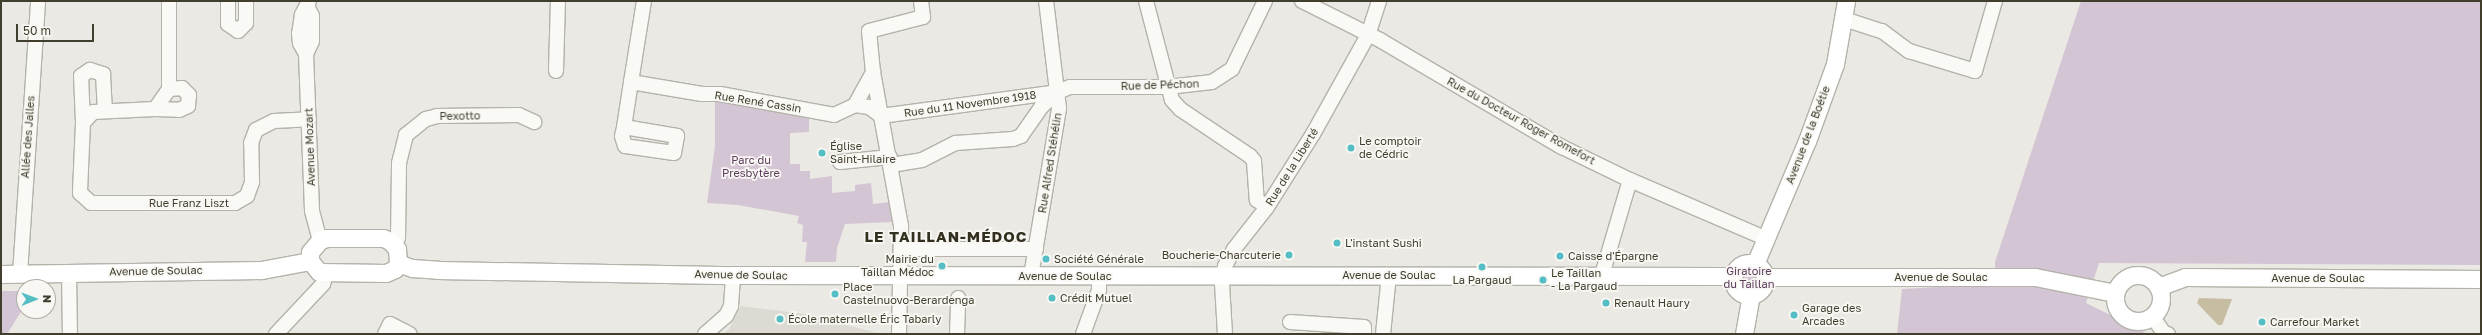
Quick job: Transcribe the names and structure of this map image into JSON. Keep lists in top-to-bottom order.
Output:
{
  "streets": {
    "main road": ["Avenue de la Boétie", "Avenue de Soulac"],
    "street": [
      "Rue de Péchon",
      "Rue René Cassin",
      "Rue du 11 Novembre 1918",
      "Pexotto",
      "Rue du Docteur Roger Romefort",
      "Allée des Jalles",
      "Avenue Mozart",
      "Rue Alfred Stéhélin",
      "Rue de la Liberté",
      "Rue Franz Liszt"
    ]
  },
  "crossings": [
    ["Rue de Péchon", "Rue du 11 Novembre 1918"],
    ["Rue de Péchon", "Rue Alfred Stéhélin"],
    ["Rue du 11 Novembre 1918", "Rue Alfred Stéhélin"],
    ["Rue du Docteur Roger Romefort", "Avenue de la Boétie"],
    ["Rue du Docteur Roger Romefort", "Rue de la Liberté"],
    ["Avenue de la Boétie", "Avenue de Soulac"],
    ["Allée des Jalles", "Avenue de Soulac"],
    ["Avenue Mozart", "Rue Franz Liszt"],
    ["Rue Alfred Stéhélin", "Avenue de Soulac"],
    ["Rue de la Liberté", "Avenue de Soulac"]
  ],
  "districts": ["LE TAILLAN-MÉDOC"],
  "parks": ["Parc du Presbytère", "Giratoire du Taillan"],
  "places": [
    "Le comptoir de Cédric",
    "Église Saint-Hilaire",
    "L'instant Sushi",
    "Boucherie-Charcuterie",
    "Caisse d'Épargne",
    "Société Générale",
    "Mairie du Taillan Médoc",
    "La Pargaud",
    "Le Taillan - La Pargaud",
    "Place Castelnuovo-Berardenga",
    "Crédit Mutuel",
    "Renault Haury",
    "Garage des Arcades",
    "École maternelle Éric Tabarly",
    "Carrefour Market"
  ],
  "scale_bar": "50 m",
  "north": "right"
}
